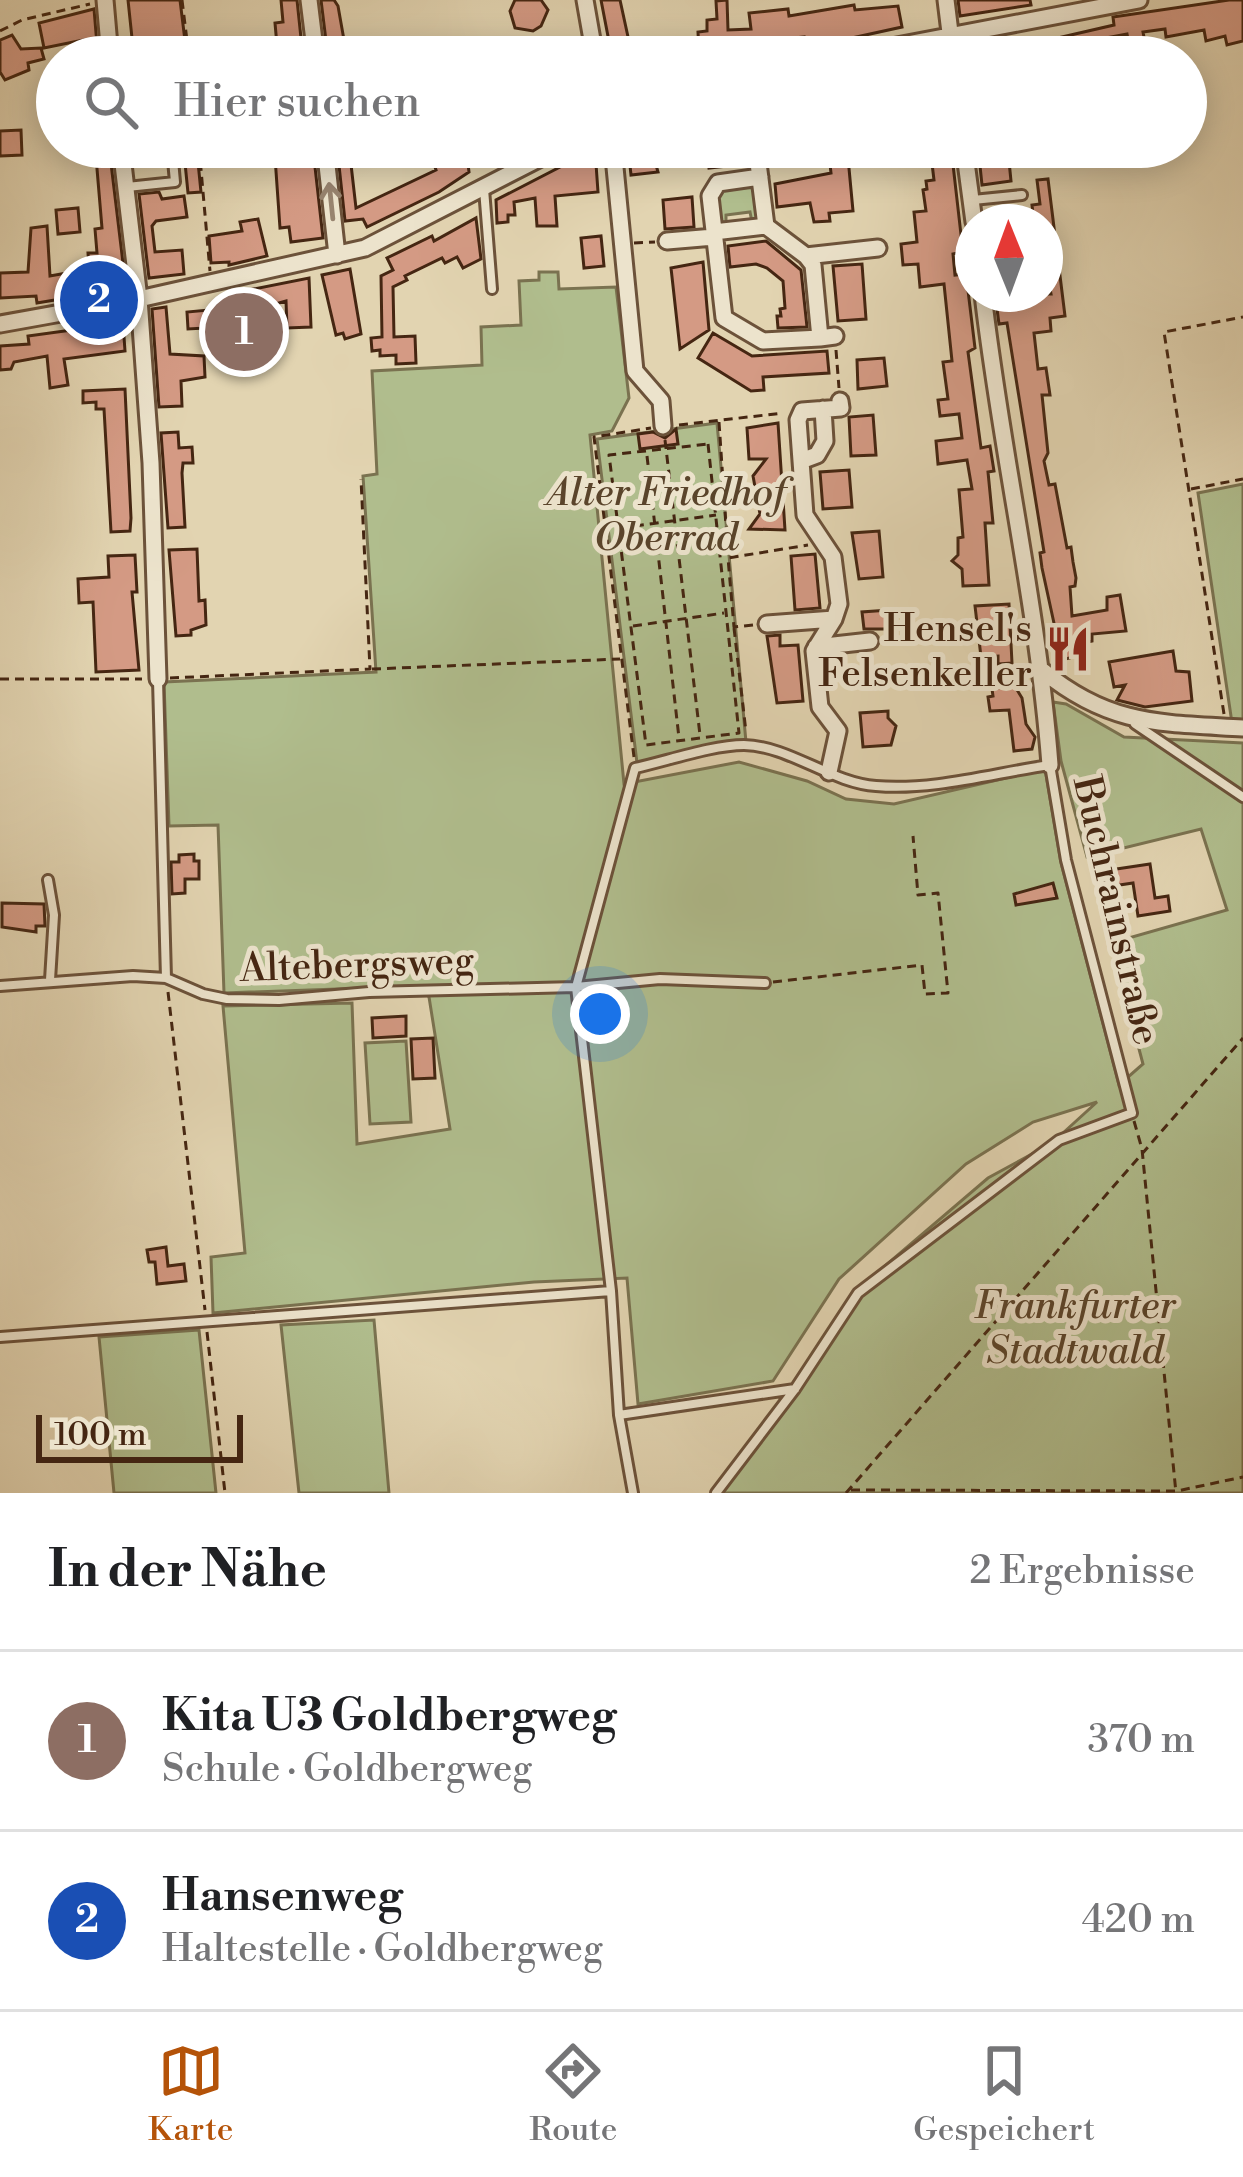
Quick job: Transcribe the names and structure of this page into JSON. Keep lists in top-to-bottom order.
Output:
{
  "streets": {
    "street": ["Buchrainstraße"],
    "lane": ["Altebergsweg"]
  },
  "parks": ["Alter Friedhof Oberrad", "Frankfurter Stadtwald"],
  "places": {
    "restaurant": ["Hensel's Felsenkeller"]
  },
  "scale_bar": "100 m",
  "north": "top",
  "page": {
    "search": "Hier suchen",
    "pins": ["2", "1"],
    "scale": "100 m",
    "heading": ["In der Nähe", "2 Ergebnisse"],
    "list": [
      {
        "mark": "1",
        "name": "Kita U3 Goldbergweg",
        "note": "Schule · Goldbergweg",
        "value": "370 m"
      },
      {
        "mark": "2",
        "name": "Hansenweg",
        "note": "Haltestelle · Goldbergweg",
        "value": "420 m"
      }
    ],
    "nav": ["Karte", "Route", "Gespeichert"]
  }
}
